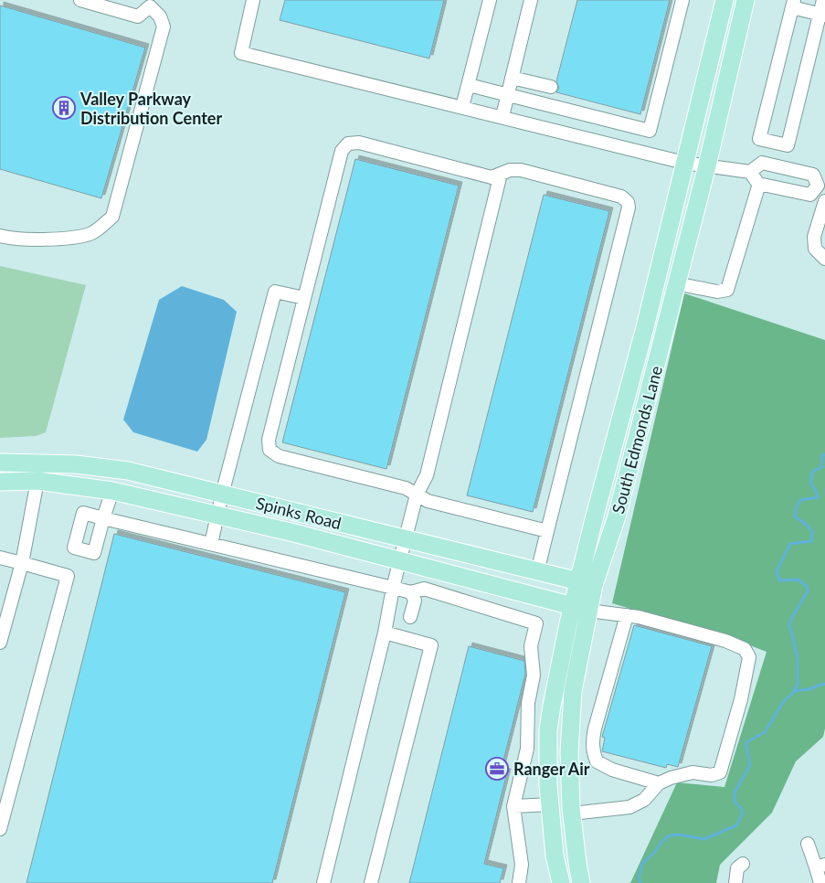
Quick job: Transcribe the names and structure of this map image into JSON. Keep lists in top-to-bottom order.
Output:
{
  "streets": {
    "main road": ["South Edmonds Lane", "Spinks Road"]
  },
  "crossings": [
    ["South Edmonds Lane", "Spinks Road"]
  ],
  "places": {
    "building": ["Valley Parkway Distribution Center"],
    "office": ["Ranger Air"]
  }
}
